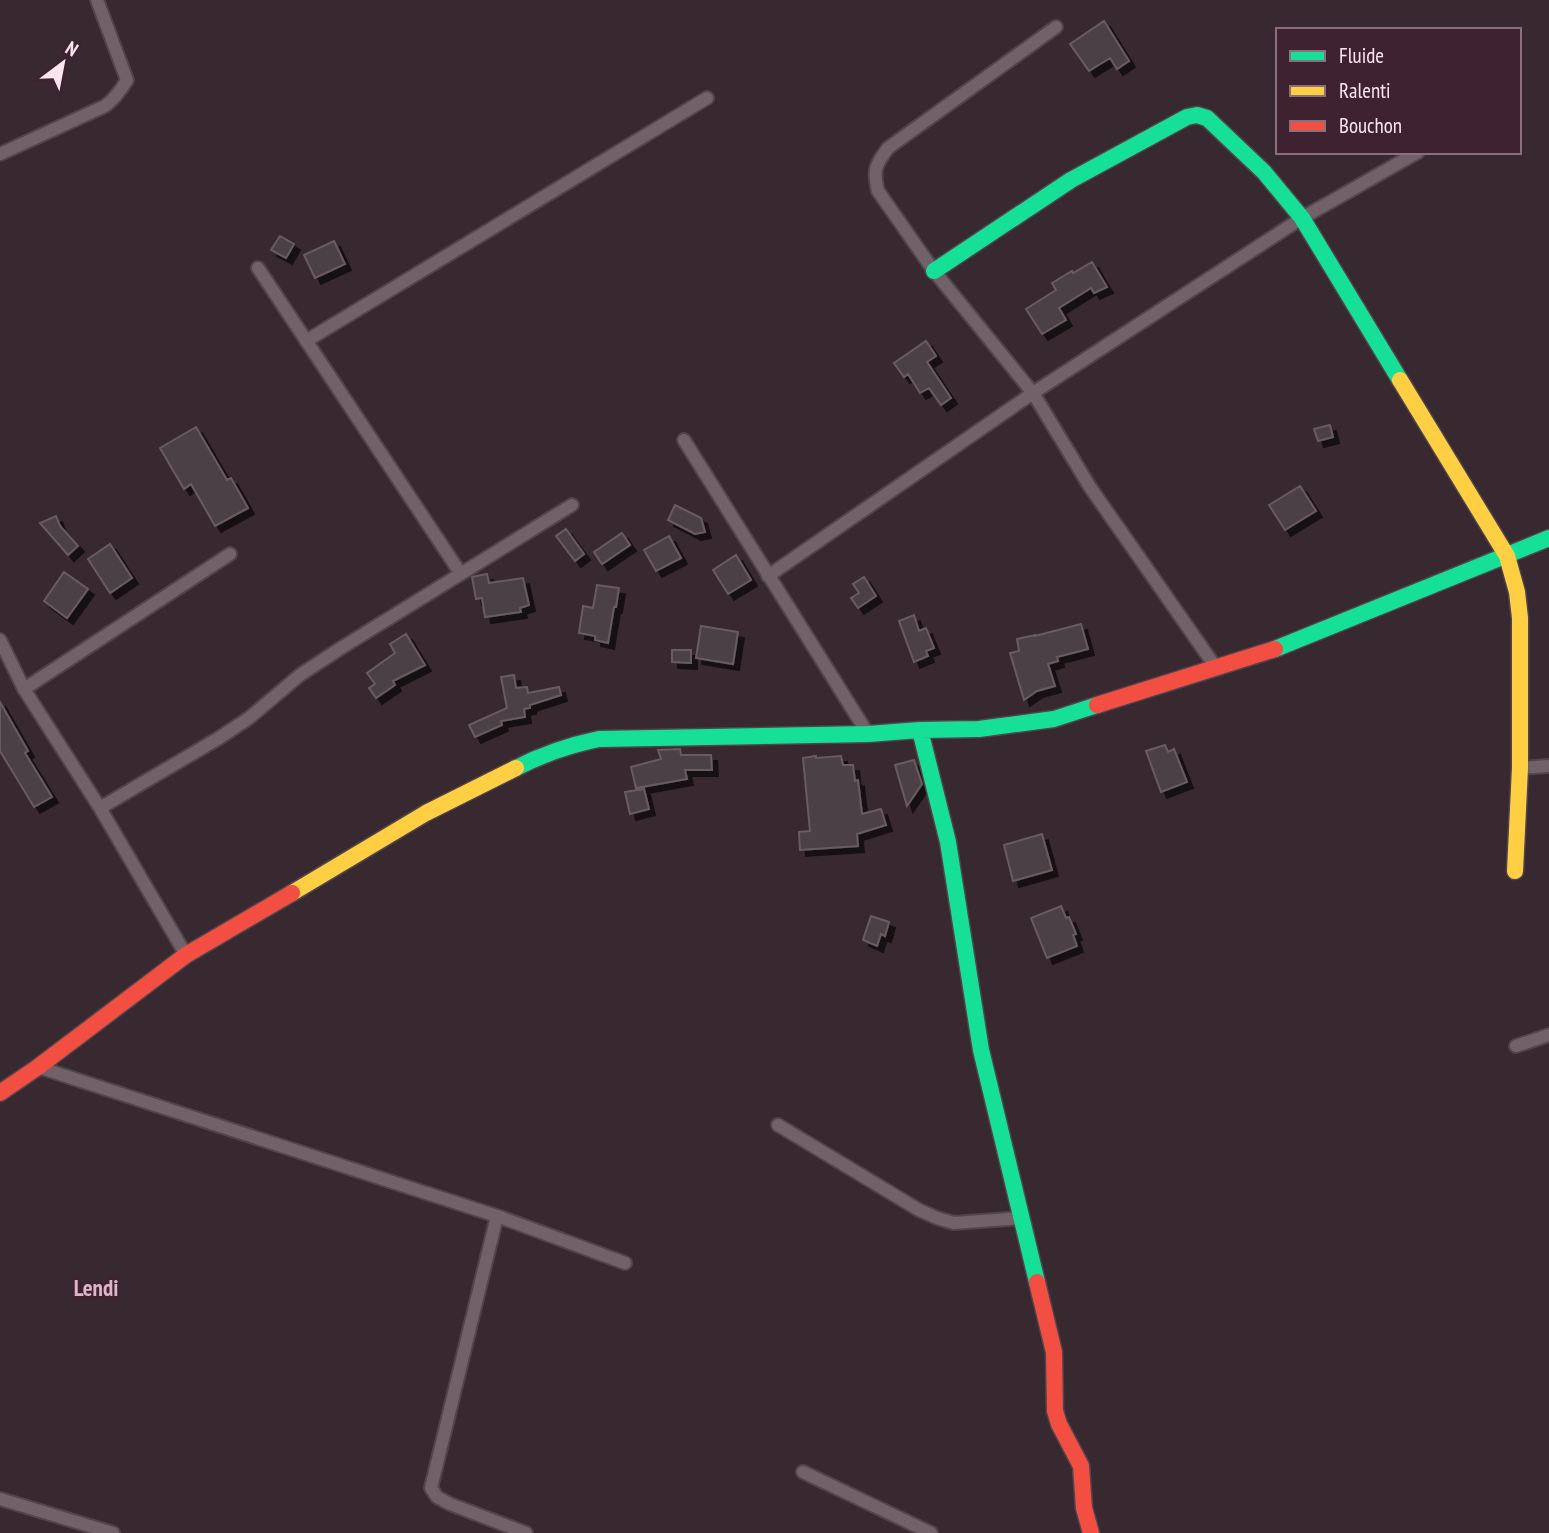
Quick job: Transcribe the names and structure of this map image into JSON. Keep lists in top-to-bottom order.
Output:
{
  "districts": ["Lendi"],
  "legend": ["Fluide", "Ralenti", "Bouchon"],
  "north": "top right"
}
